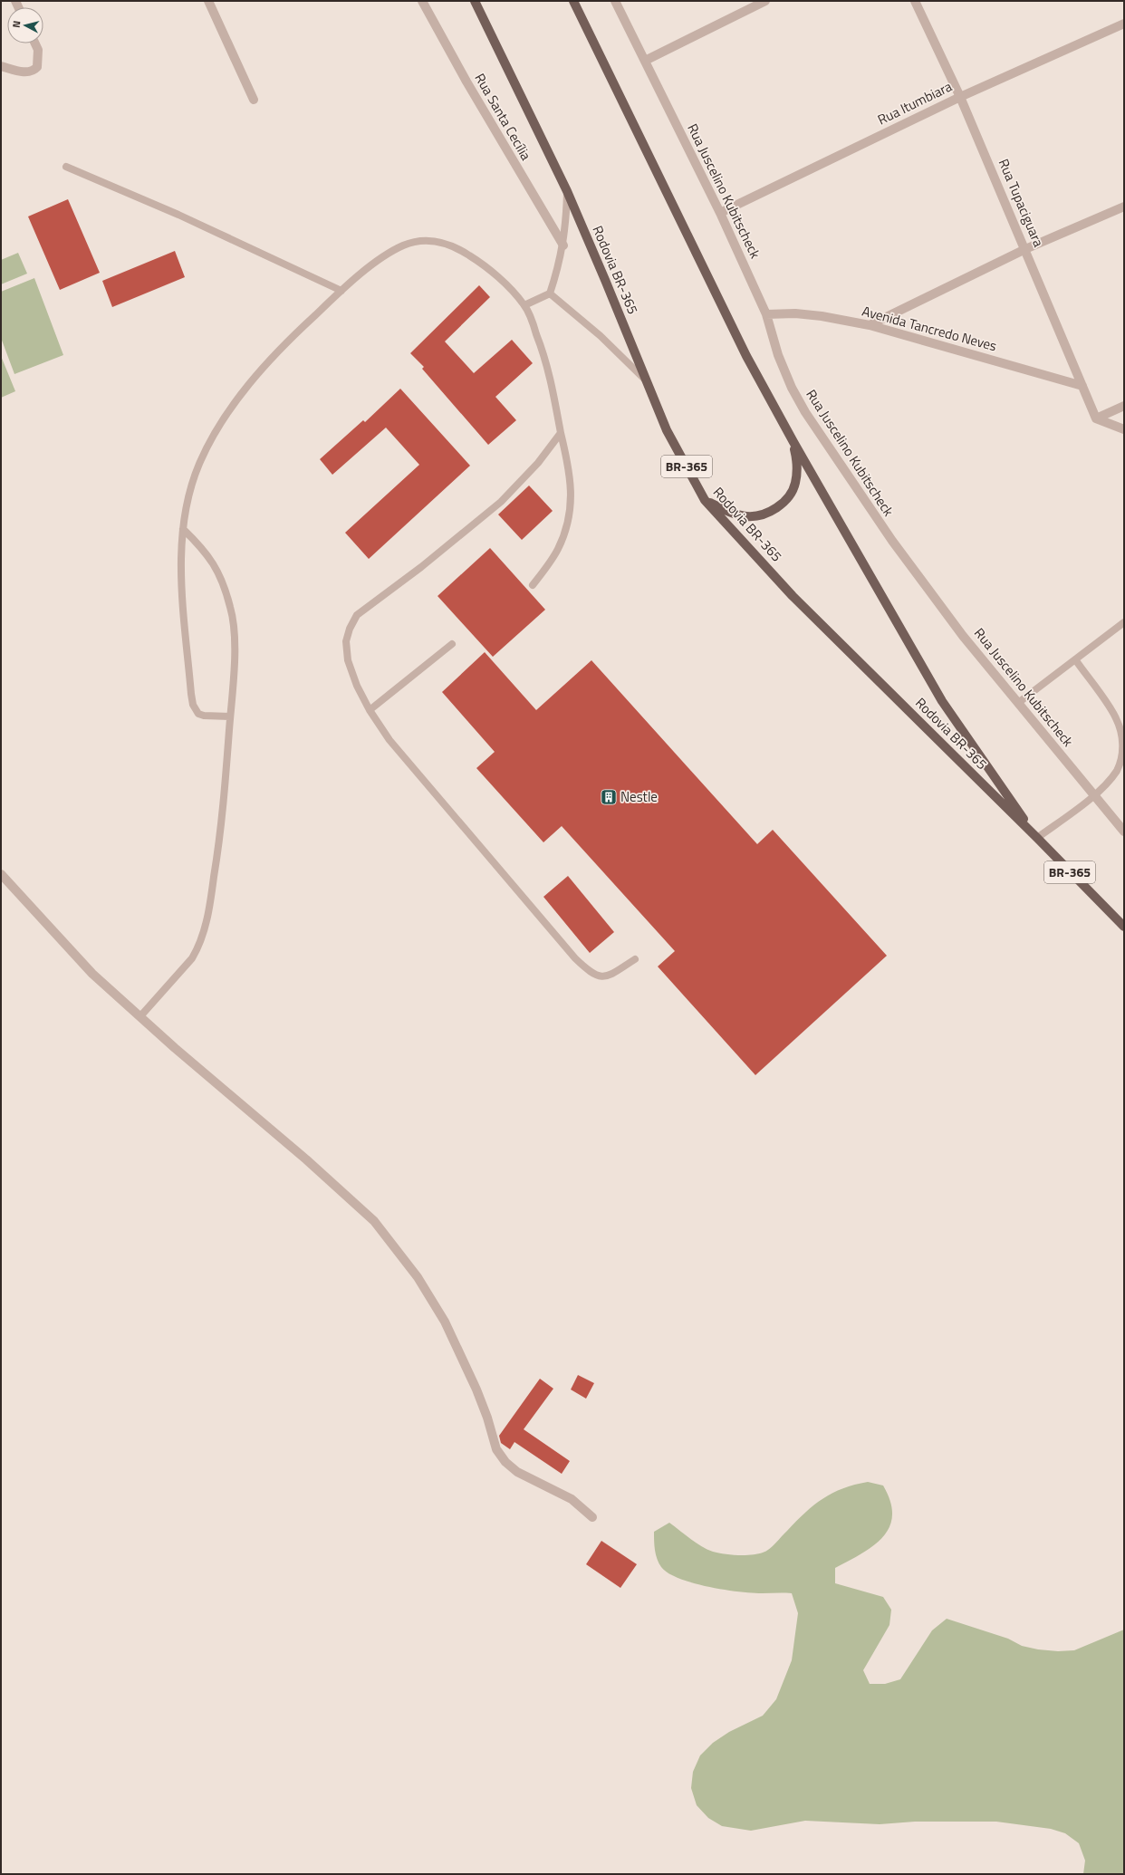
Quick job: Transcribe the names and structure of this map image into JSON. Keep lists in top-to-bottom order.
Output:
{
  "streets": {
    "main road": ["Rodovia BR-365", "BR-365"],
    "street": [
      "Rua Itumbiara",
      "Rua Santa Cecília",
      "Rua Juscelino Kubitscheck",
      "Rua Tupaciguara",
      "Avenida Tancredo Neves"
    ]
  },
  "crossings": [
    ["Rua Itumbiara", "Rua Juscelino Kubitscheck"],
    ["Rua Itumbiara", "Rua Tupaciguara"],
    ["Rua Juscelino Kubitscheck", "Avenida Tancredo Neves"],
    ["Rua Tupaciguara", "Avenida Tancredo Neves"],
    ["Rodovia BR-365", "BR-365"]
  ],
  "places": {
    "building": ["Nestle"]
  },
  "north": "left"
}
